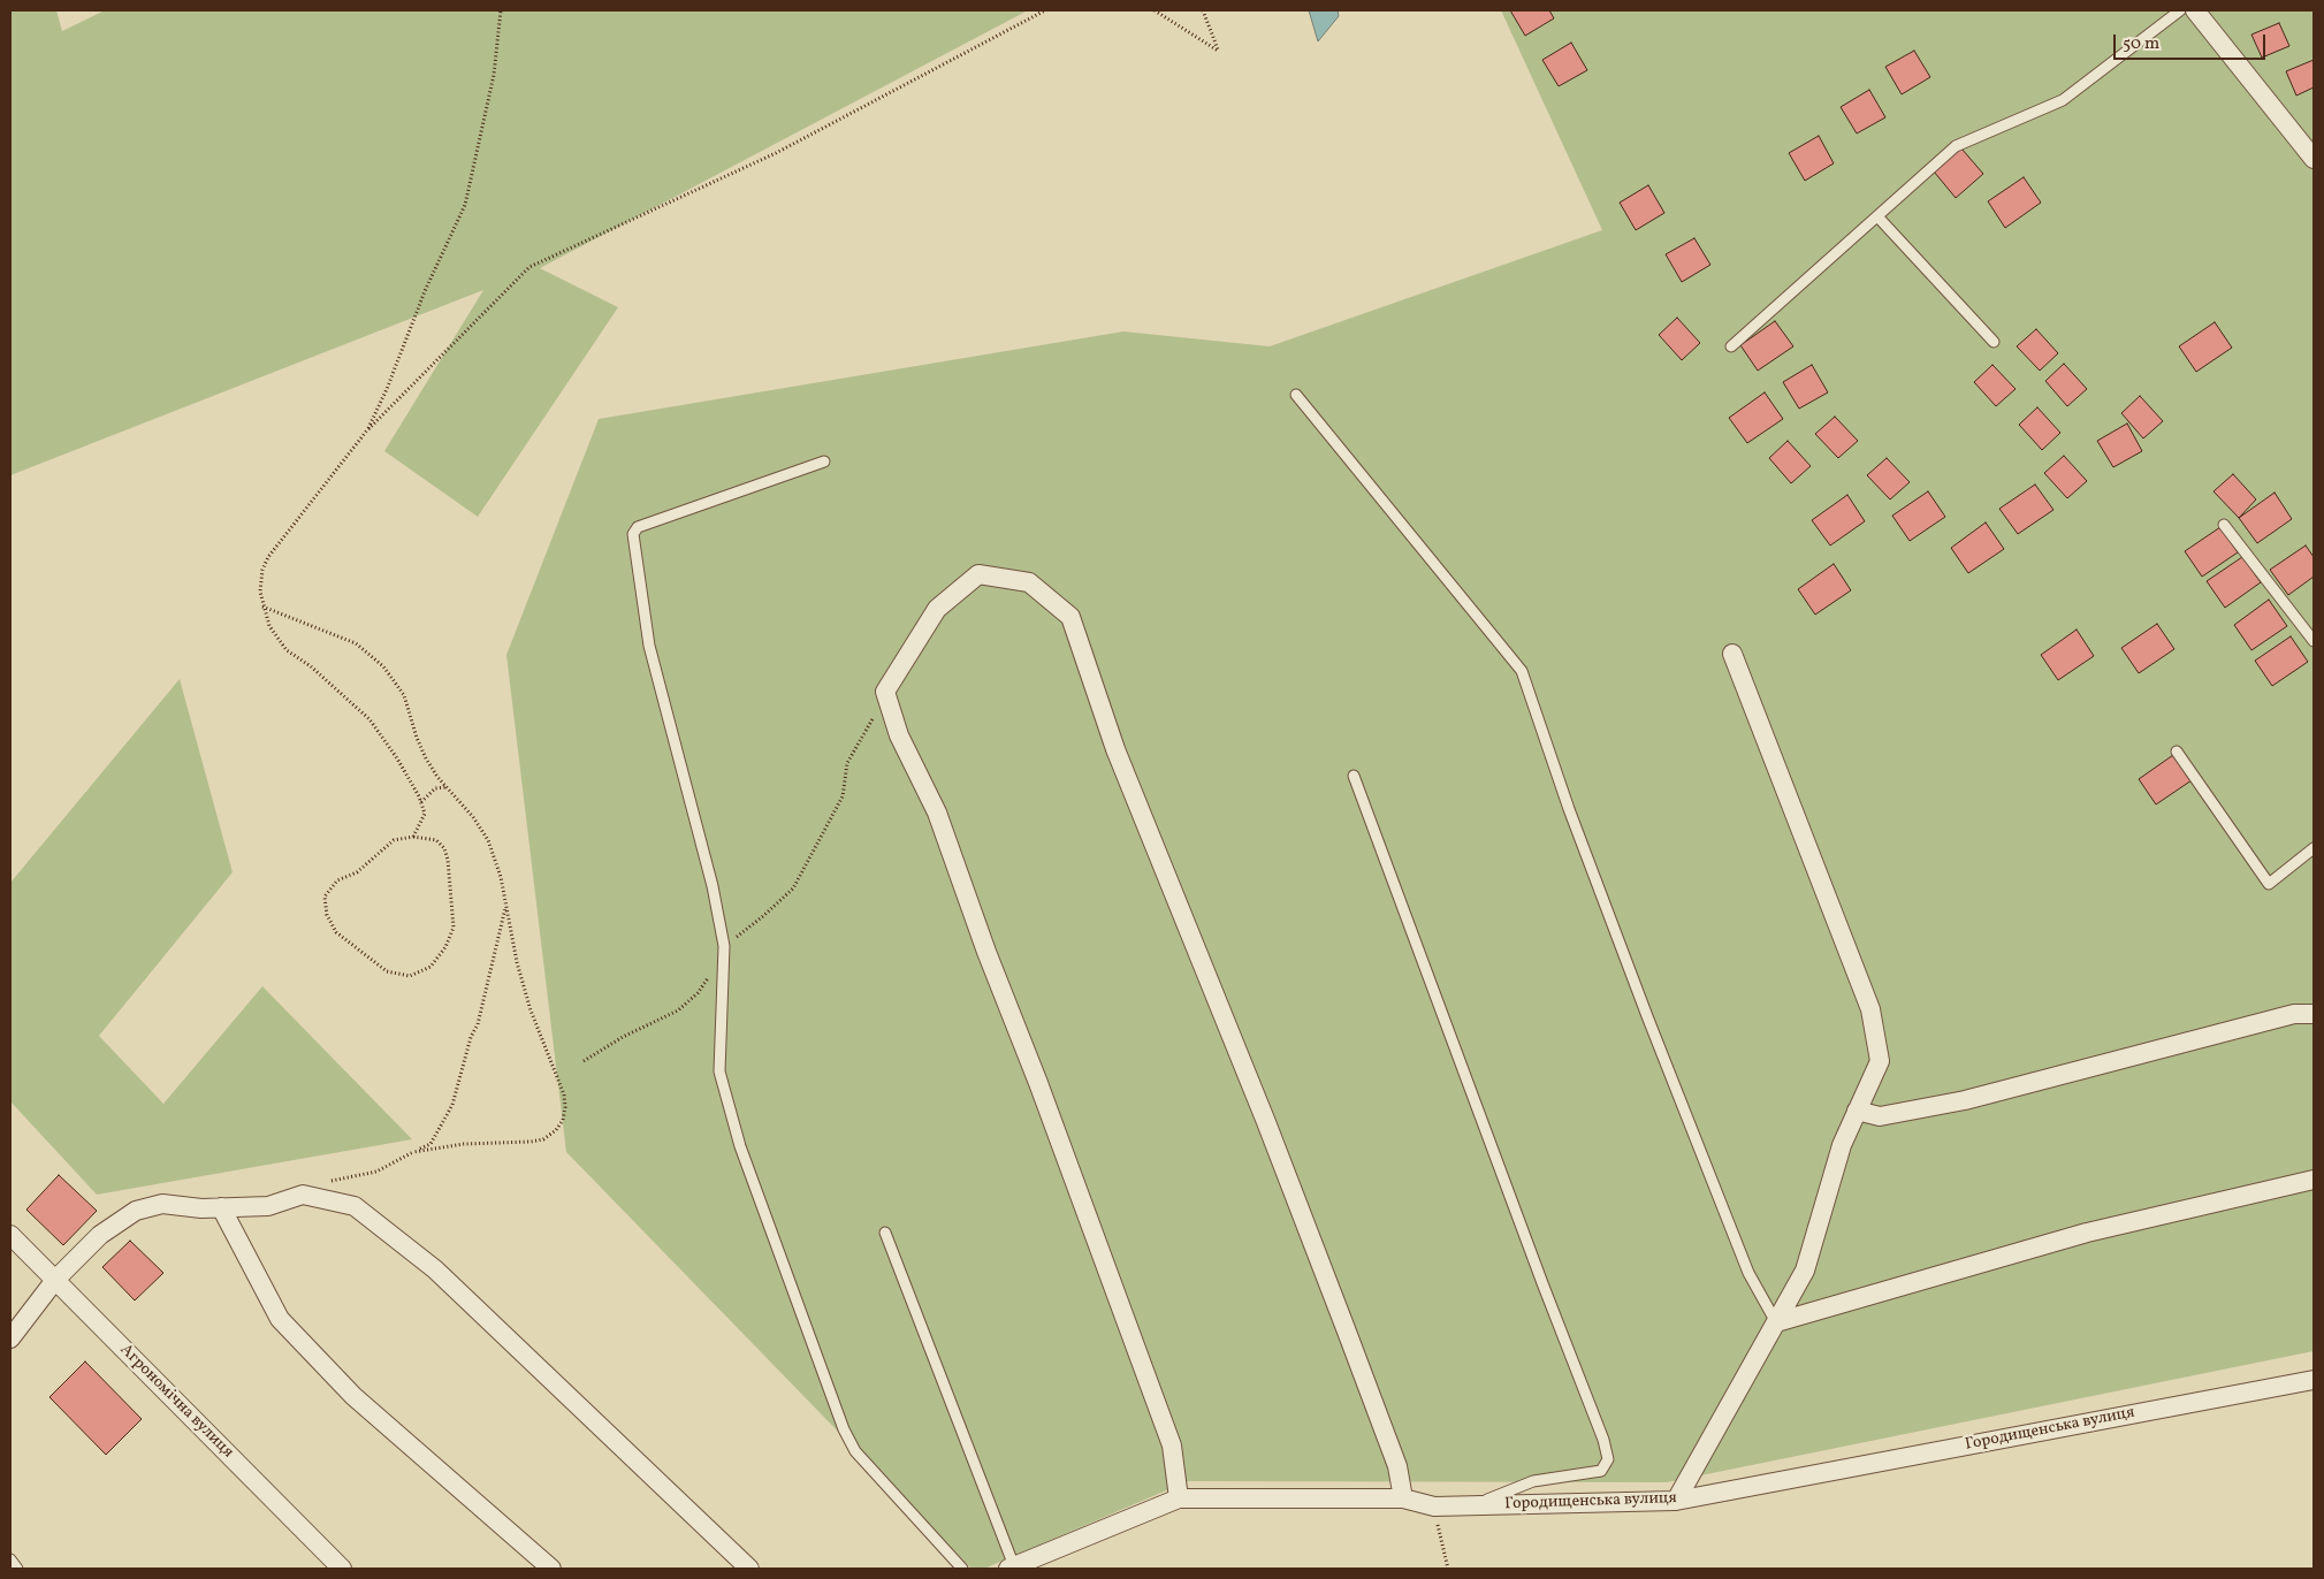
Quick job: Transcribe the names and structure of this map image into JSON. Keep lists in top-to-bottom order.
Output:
{
  "streets": {
    "street": ["Агрономічна вулиця", "Городищенська вулиця"]
  },
  "scale_bar": "50 m"
}
